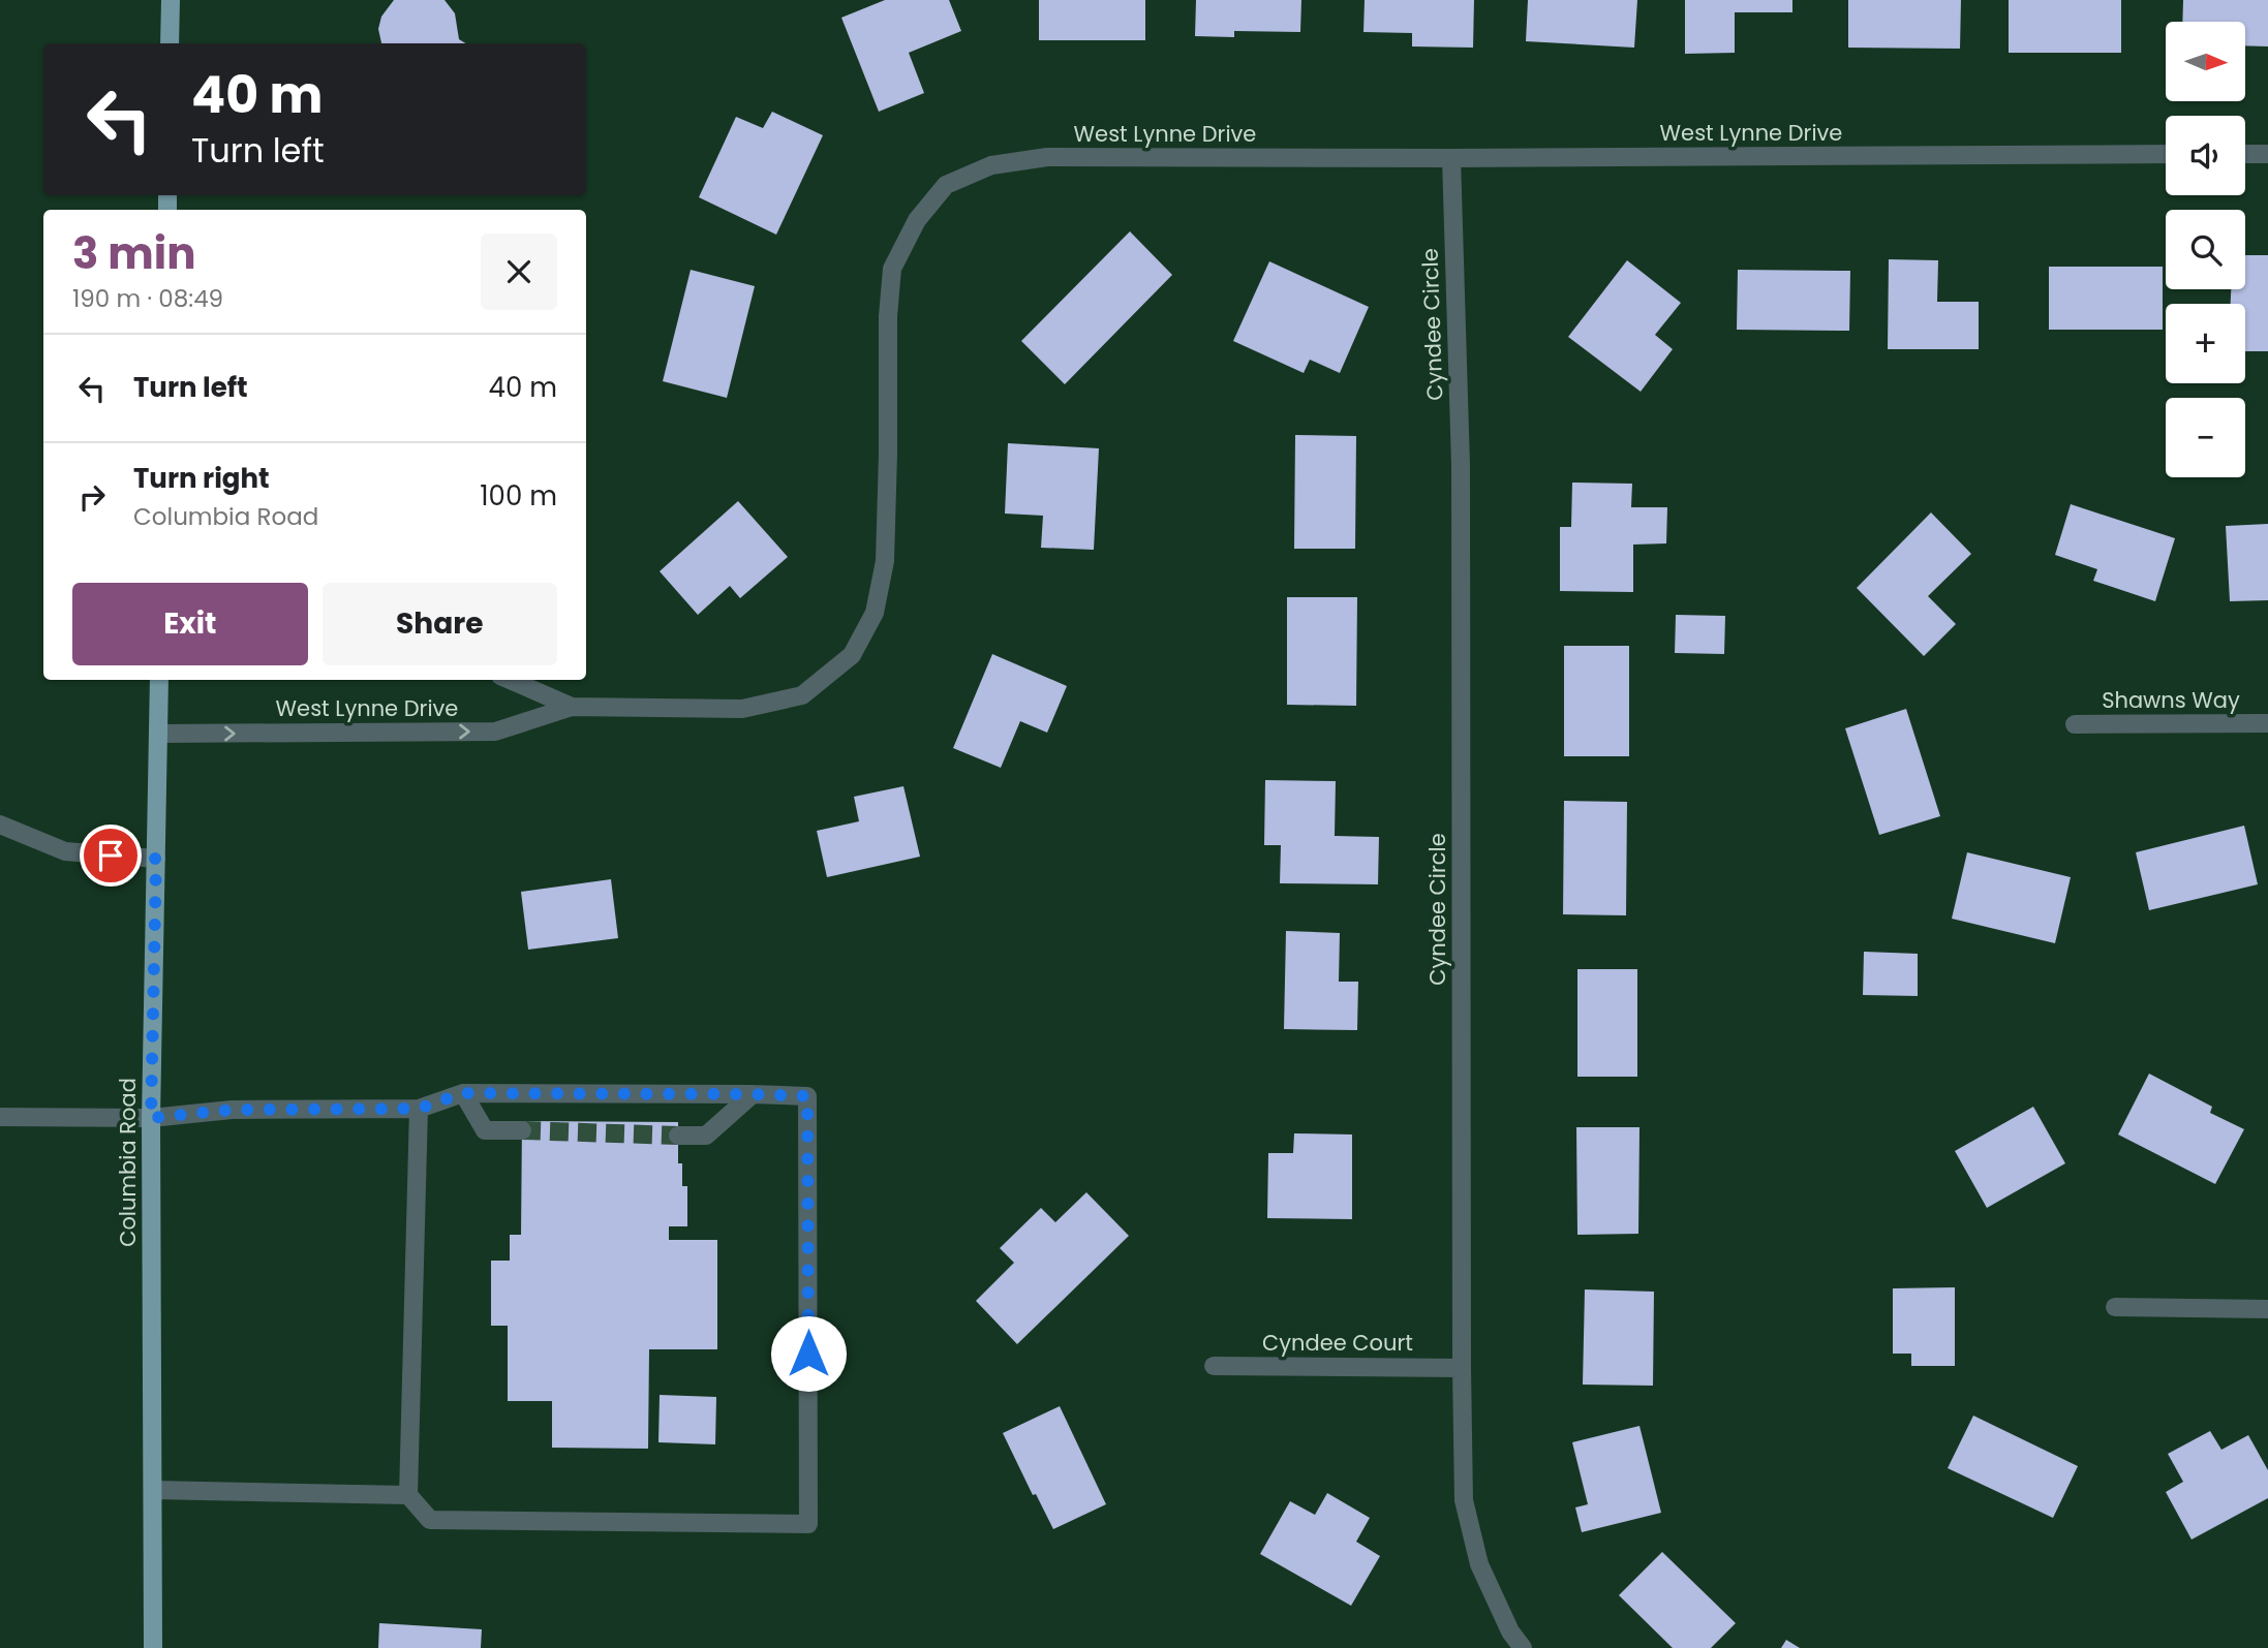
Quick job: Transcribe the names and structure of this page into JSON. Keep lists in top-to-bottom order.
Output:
{
  "streets": {
    "main road": ["Columbia Road"],
    "street": [
      "West Lynne Drive",
      "Cyndee Circle",
      "Shawns Way",
      "Cyndee Court"
    ]
  },
  "crossings": [
    ["West Lynne Drive", "Cyndee Circle"],
    ["West Lynne Drive", "Columbia Road"],
    ["Cyndee Circle", "Cyndee Court"]
  ],
  "north": "right",
  "page": {
    "map_buttons": ["+", "−"],
    "turn": ["40 m", "Turn left"],
    "heading": ["3 min", "190 m · 08:49"],
    "list": [
      {
        "name": "Turn left",
        "value": "40 m"
      },
      {
        "name": "Turn right",
        "note": "Columbia Road",
        "value": "100 m"
      }
    ],
    "buttons": ["Exit", "Share"]
  }
}
